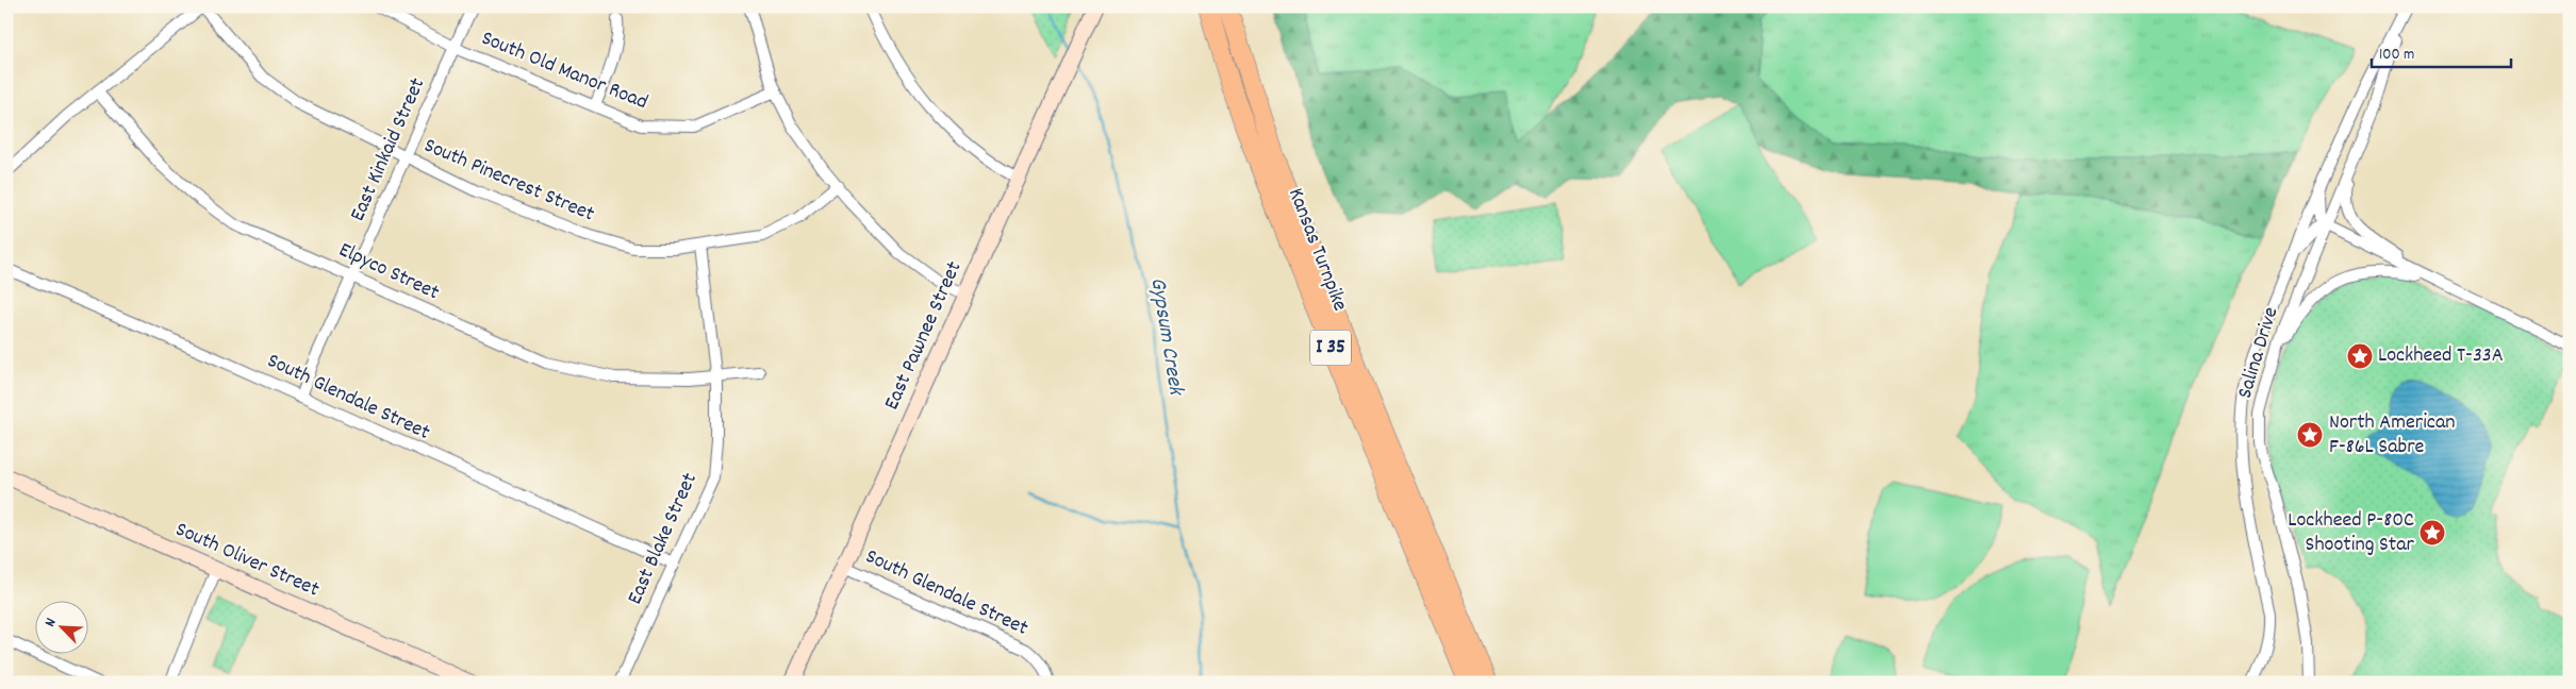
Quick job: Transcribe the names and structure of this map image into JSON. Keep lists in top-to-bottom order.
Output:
{
  "streets": {
    "highway": ["Kansas Turnpike", "I 35"],
    "main road": ["East Pawnee Street", "South Oliver Street"],
    "street": [
      "South Old Manor Road",
      "East Kinkaid Street",
      "South Pinecrest Street",
      "Elpyco Street",
      "Salina Drive",
      "South Glendale Street",
      "East Blake Street"
    ]
  },
  "crossings": [
    ["South Old Manor Road", "East Kinkaid Street"],
    ["East Kinkaid Street", "South Pinecrest Street"],
    ["East Kinkaid Street", "Elpyco Street"],
    ["East Kinkaid Street", "South Glendale Street"],
    ["South Pinecrest Street", "East Blake Street"],
    ["Elpyco Street", "East Blake Street"],
    ["East Pawnee Street", "South Glendale Street"],
    ["South Glendale Street", "East Blake Street"]
  ],
  "water": ["Gypsum Creek"],
  "places": {
    "place": ["Lockheed T-33A", "North American F-86L Sabre", "Lockheed P-80C Shooting Star"]
  },
  "scale_bar": "100 m",
  "north": "top left"
}
